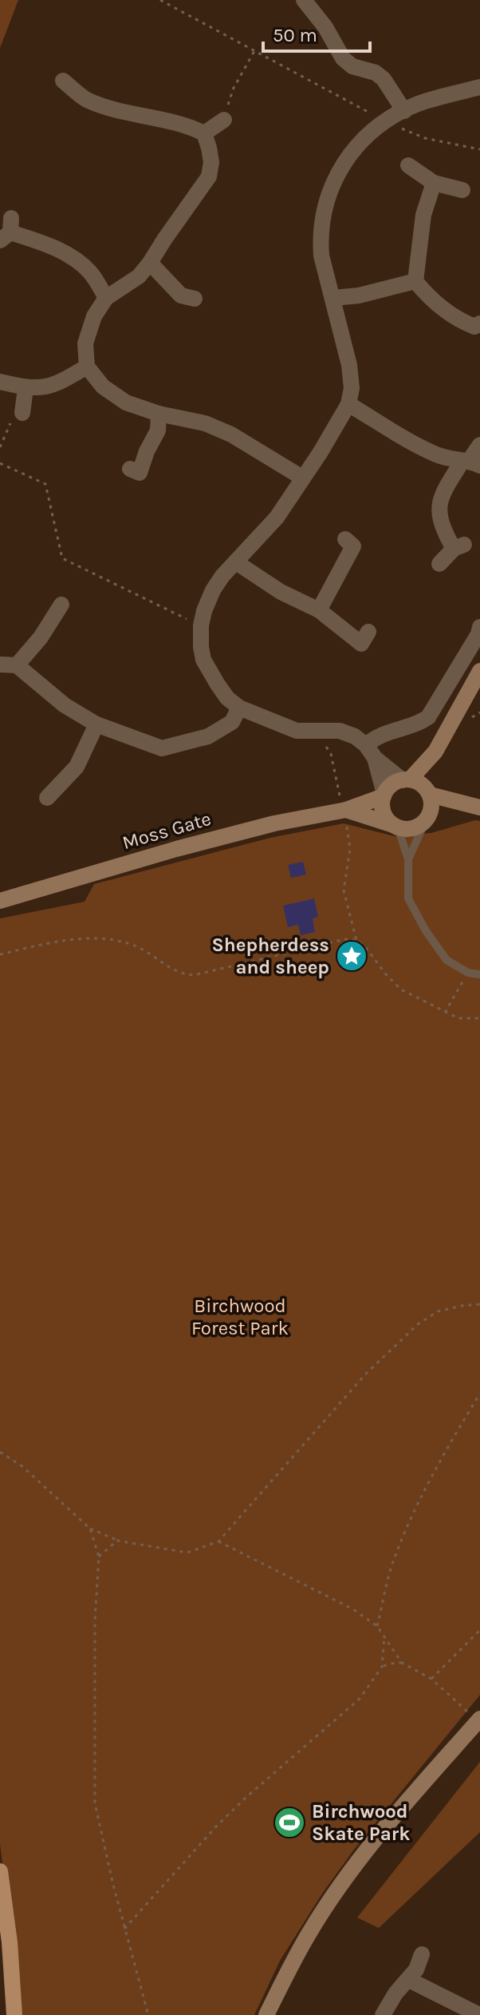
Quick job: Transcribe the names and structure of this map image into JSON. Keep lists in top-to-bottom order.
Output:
{
  "streets": {
    "street": ["Moss Gate"]
  },
  "parks": ["Birchwood Forest Park"],
  "places": {
    "place": ["Shepherdess and sheep"],
    "sports": ["Birchwood Skate Park"]
  },
  "scale_bar": "50 m"
}
